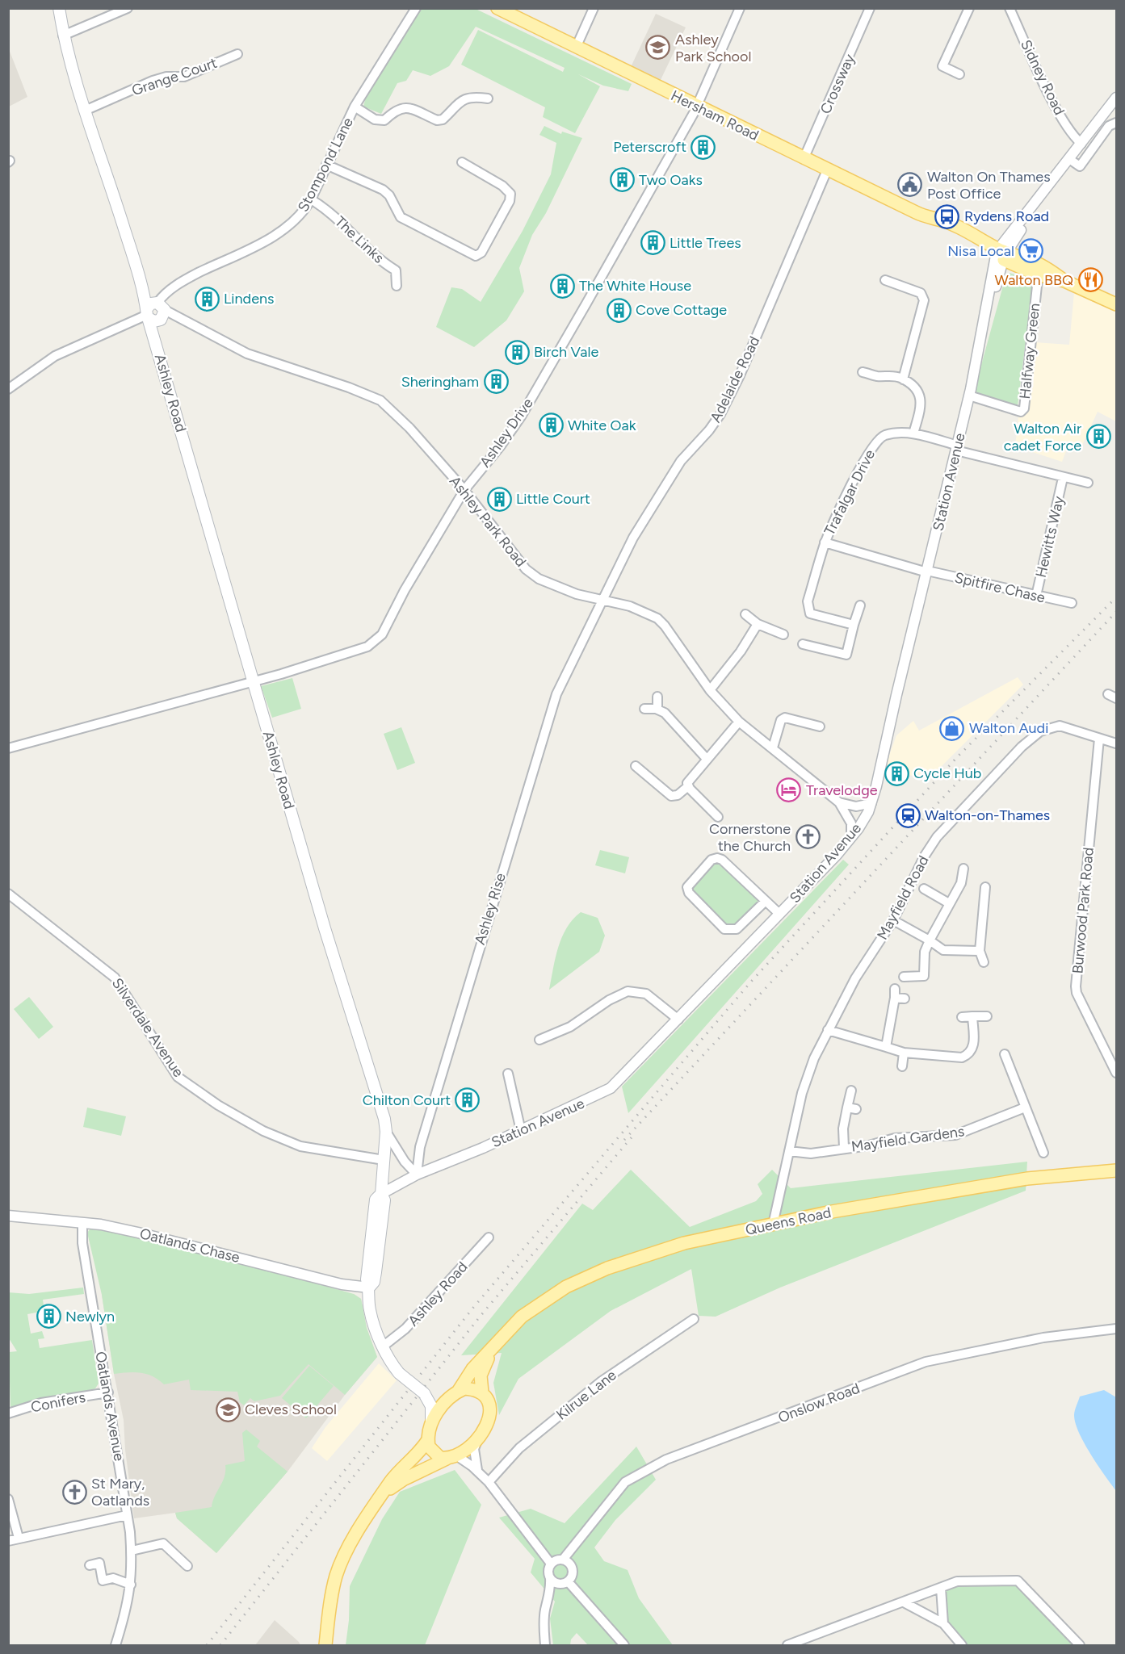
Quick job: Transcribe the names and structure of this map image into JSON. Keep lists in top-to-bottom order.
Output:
{
  "streets": {
    "main road": ["Hersham Road", "Ashley Road", "Queens Road"],
    "street": [
      "Grange Court",
      "Sidney Road",
      "Crossway",
      "Stompond Lane",
      "The Links",
      "Halfway Green",
      "Adelaide Road",
      "Ashley Drive",
      "Station Avenue",
      "Trafalgar Drive",
      "Ashley Park Road",
      "Hewitts Way",
      "Spitfire Chase",
      "Mayfield Road",
      "Ashley Rise",
      "Burwood Park Road",
      "Silverdale Avenue",
      "Mayfield Gardens",
      "Oatlands Chase",
      "Kilrue Lane",
      "Conifers",
      "Onslow Road",
      "Oatlands Avenue"
    ]
  },
  "crossings": [
    ["Grange Court", "Ashley Road"],
    ["Crossway", "Hersham Road"],
    ["Hersham Road", "Halfway Green"],
    ["Hersham Road", "Adelaide Road"],
    ["Hersham Road", "Ashley Drive"],
    ["Hersham Road", "Station Avenue"],
    ["Stompond Lane", "The Links"],
    ["Stompond Lane", "Ashley Road"],
    ["Stompond Lane", "Ashley Park Road"],
    ["Halfway Green", "Station Avenue"],
    ["Adelaide Road", "Ashley Park Road"],
    ["Adelaide Road", "Ashley Rise"],
    ["Ashley Road", "Ashley Drive"],
    ["Ashley Road", "Station Avenue"],
    ["Ashley Road", "Ashley Park Road"],
    ["Ashley Road", "Silverdale Avenue"],
    ["Ashley Road", "Oatlands Chase"],
    ["Ashley Drive", "Ashley Park Road"],
    ["Station Avenue", "Trafalgar Drive"],
    ["Station Avenue", "Ashley Park Road"],
    ["Station Avenue", "Spitfire Chase"],
    ["Station Avenue", "Ashley Rise"],
    ["Trafalgar Drive", "Hewitts Way"],
    ["Trafalgar Drive", "Spitfire Chase"],
    ["Ashley Park Road", "Ashley Rise"],
    ["Hewitts Way", "Spitfire Chase"],
    ["Mayfield Road", "Burwood Park Road"],
    ["Mayfield Road", "Mayfield Gardens"],
    ["Mayfield Road", "Queens Road"],
    ["Oatlands Chase", "Oatlands Avenue"],
    ["Conifers", "Oatlands Avenue"]
  ],
  "places": {
    "school or university": ["Ashley Park School", "Cleves School"],
    "building": [
      "Peterscroft",
      "Two Oaks",
      "Little Trees",
      "The White House",
      "Lindens",
      "Cove Cottage",
      "Birch Vale",
      "Sheringham",
      "White Oak",
      "Walton Air cadet Force",
      "Little Court",
      "Cycle Hub",
      "Chilton Court",
      "Newlyn"
    ],
    "public building": ["Walton On Thames Post Office"],
    "bus stop": ["Rydens Road"],
    "supermarket": ["Nisa Local"],
    "restaurant": ["Walton BBQ"],
    "shop": ["Walton Audi"],
    "hotel": ["Travelodge"],
    "station": ["Walton-on-Thames"],
    "church": ["Cornerstone the Church", "St Mary, Oatlands"]
  }
}
